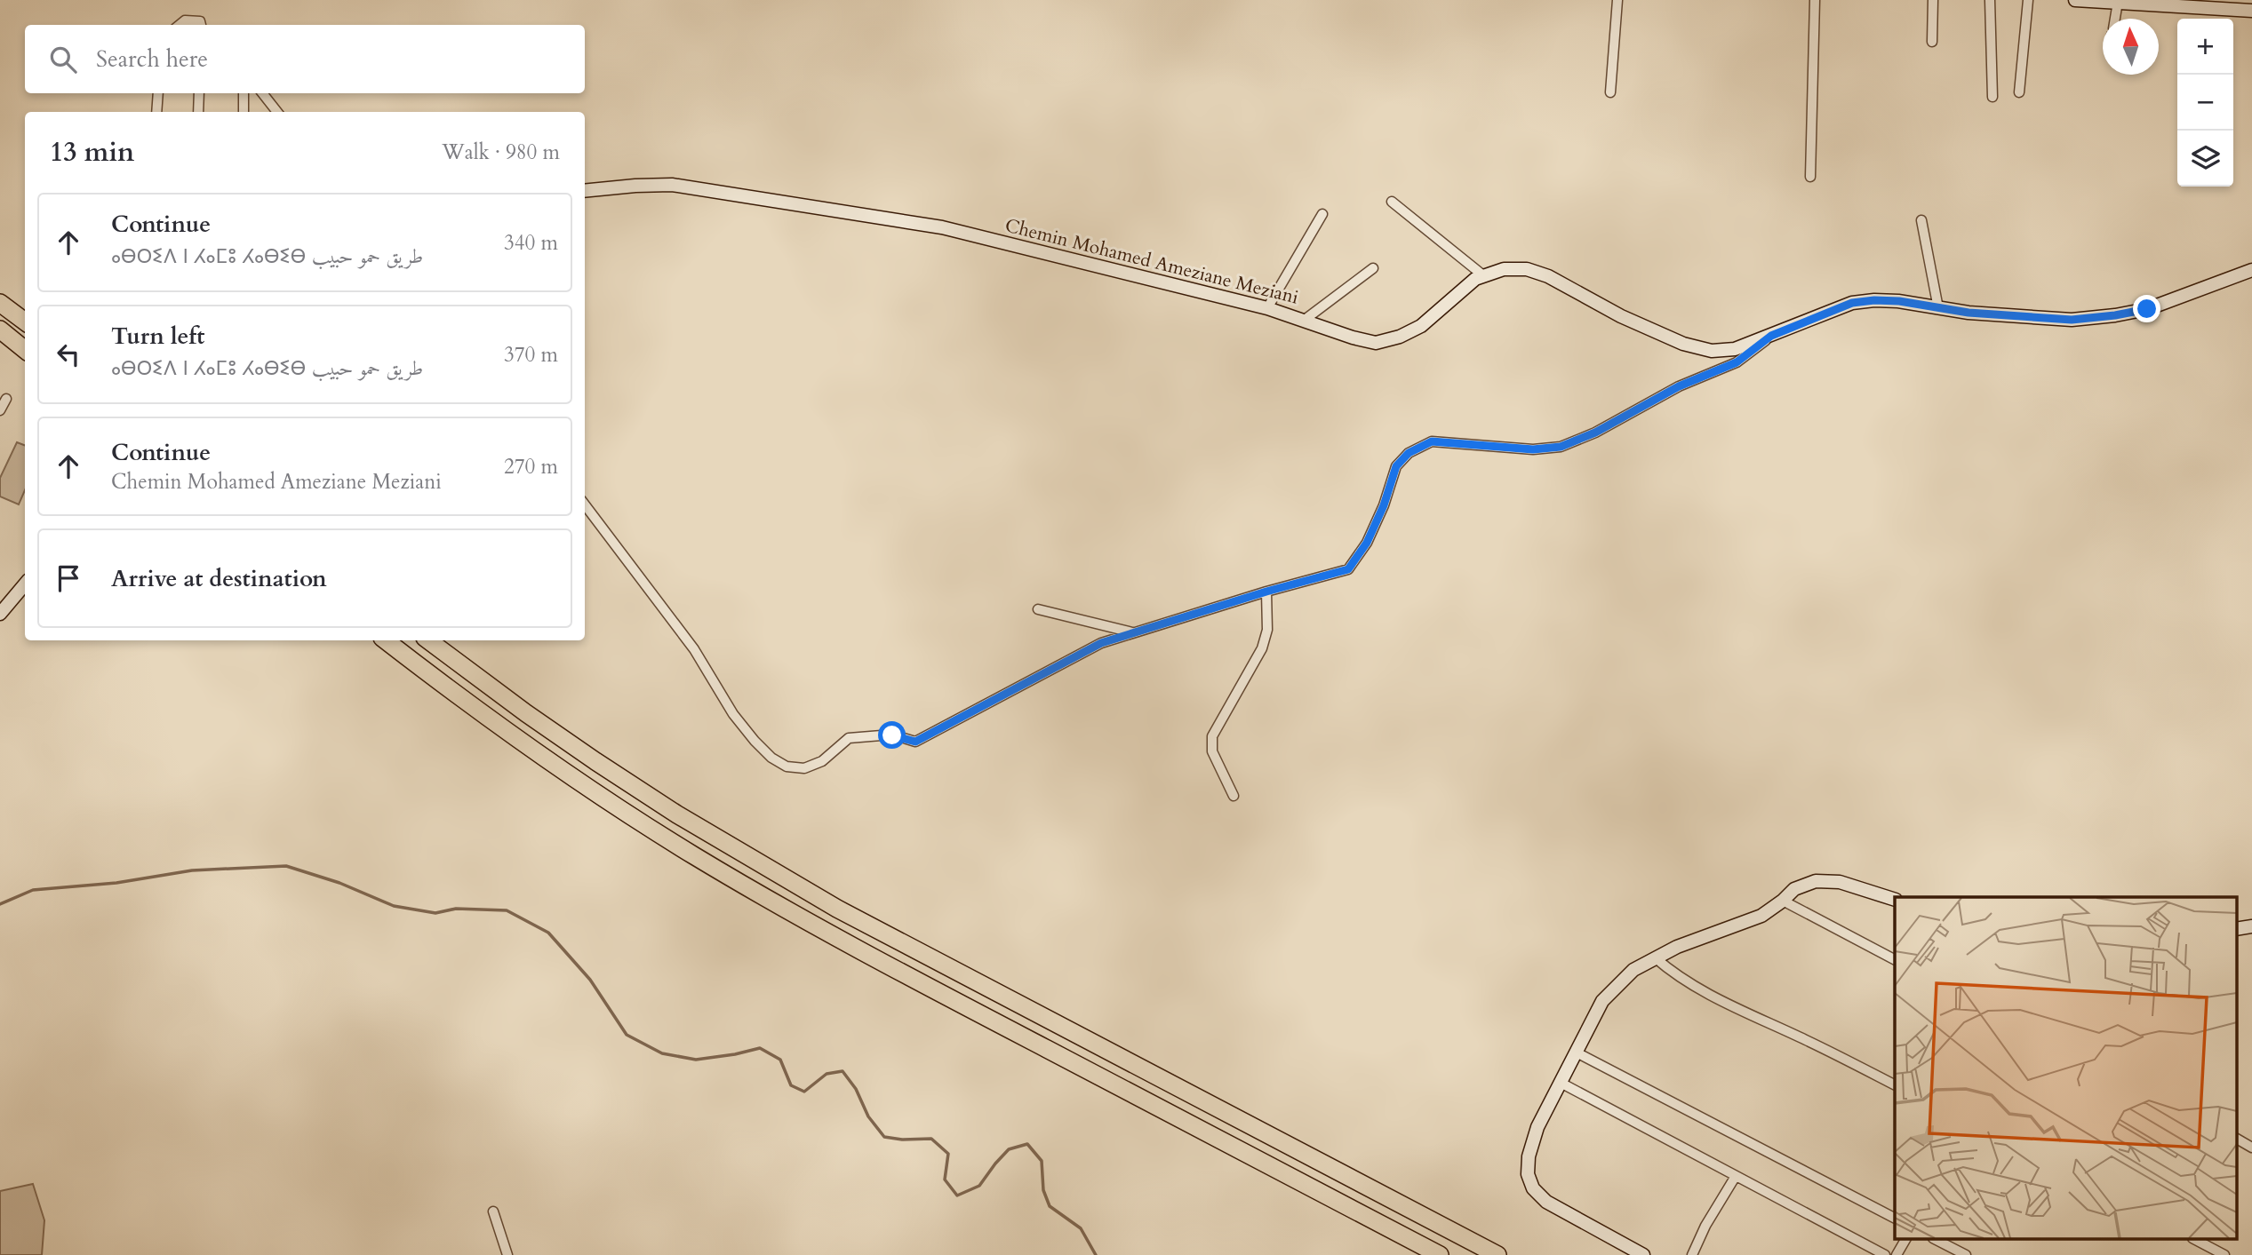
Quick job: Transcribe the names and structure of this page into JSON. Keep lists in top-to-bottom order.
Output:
{
  "streets": {
    "main road": ["Chemin Mohamed Ameziane Meziani"]
  },
  "north": "top",
  "page": {
    "map_buttons": ["+", "−"],
    "search": "Search here",
    "heading": ["13 min", "Walk · 980 m"],
    "list": [
      ["Continue", "ⴰⴱⵔⵉⴷ ⵏ ⵃⴰⵎⵓ ⵃⴰⴱⵉⴱ طريق حمو حبيب", "340 m"],
      ["Turn left", "ⴰⴱⵔⵉⴷ ⵏ ⵃⴰⵎⵓ ⵃⴰⴱⵉⴱ طريق حمو حبيب", "370 m"],
      ["Continue", "Chemin Mohamed Ameziane Meziani", "270 m"],
      "Arrive at destination"
    ]
  }
}
